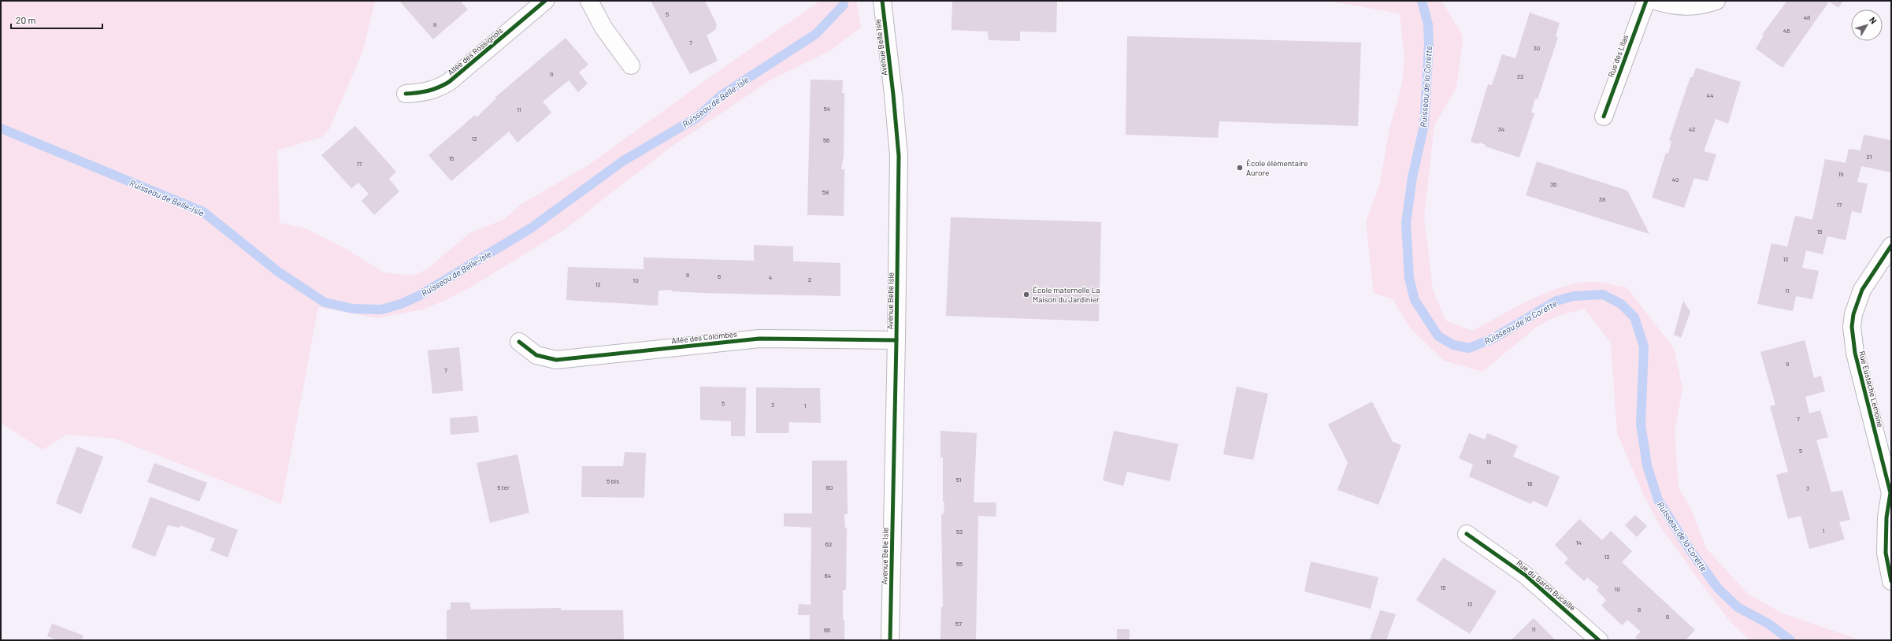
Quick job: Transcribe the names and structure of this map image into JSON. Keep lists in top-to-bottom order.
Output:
{
  "streets": {
    "street": [
      "Avenue Belle Isle",
      "Allée des Rossignols",
      "Rue des Lilas",
      "Allée des Colombes",
      "Rue Eustache Lemoine",
      "Rue du Baron Bucaille"
    ]
  },
  "crossings": [
    ["Avenue Belle Isle", "Allée des Colombes"]
  ],
  "water": ["Ruisseau de la Corette", "Ruisseau de Belle-Isle"],
  "places": ["École élémentaire Aurore", "École maternelle La Maison du Jardinier"],
  "house_numbers": [
    "5",
    "48",
    "8",
    "46",
    "7",
    "30",
    "9",
    "32",
    "44",
    "54",
    "11",
    "34",
    "42",
    "13",
    "56",
    "21",
    "15",
    "17",
    "19",
    "40",
    "36",
    "58",
    "38",
    "17",
    "15",
    "13",
    "8",
    "6",
    "4",
    "2",
    "10",
    "12",
    "11",
    "9",
    "7",
    "5",
    "3",
    "1",
    "7",
    "5",
    "18",
    "51",
    "5 bis",
    "16",
    "5 ter",
    "60",
    "3",
    "1",
    "53",
    "14",
    "62",
    "12",
    "55",
    "64",
    "15",
    "10",
    "13",
    "8",
    "6",
    "57",
    "11",
    "66"
  ],
  "scale_bar": "20 m",
  "north": "top right"
}
